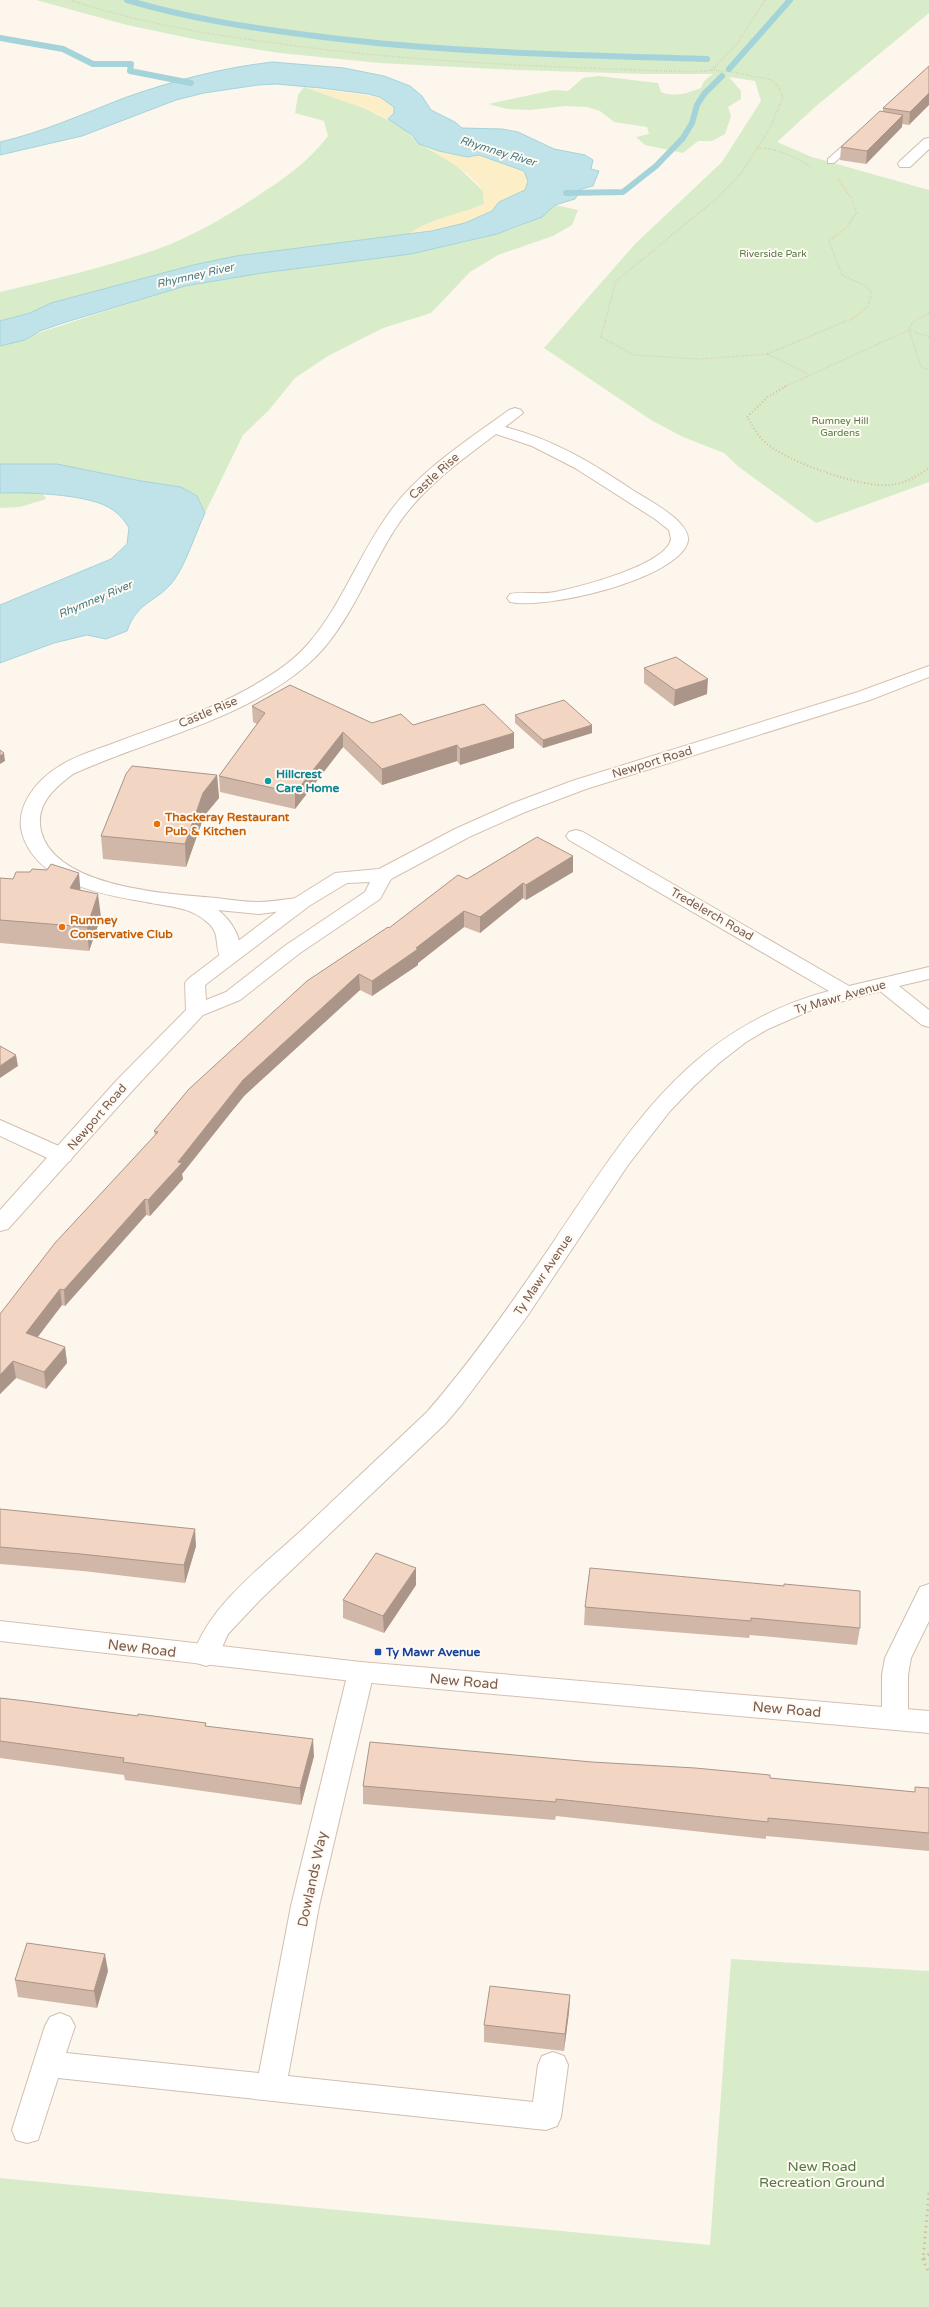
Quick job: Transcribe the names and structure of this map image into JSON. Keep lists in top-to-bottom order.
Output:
{
  "streets": {
    "street": [
      "Castle Rise",
      "Newport Road",
      "Tredelerch Road",
      "Ty Mawr Avenue",
      "New Road",
      "Dowlands Way"
    ]
  },
  "crossings": [
    ["Castle Rise", "Newport Road"],
    ["Tredelerch Road", "Ty Mawr Avenue"],
    ["Ty Mawr Avenue", "New Road"],
    ["New Road", "Dowlands Way"]
  ],
  "water": ["Rhymney River"],
  "parks": ["Riverside Park", "Rumney Hill Gardens", "New Road Recreation Ground"],
  "places": {
    "other": ["Hillcrest Care Home", "Thackeray Restaurant Pub & Kitchen", "Rumney Conservative Club"],
    "transit": ["Ty Mawr Avenue"]
  }
}
